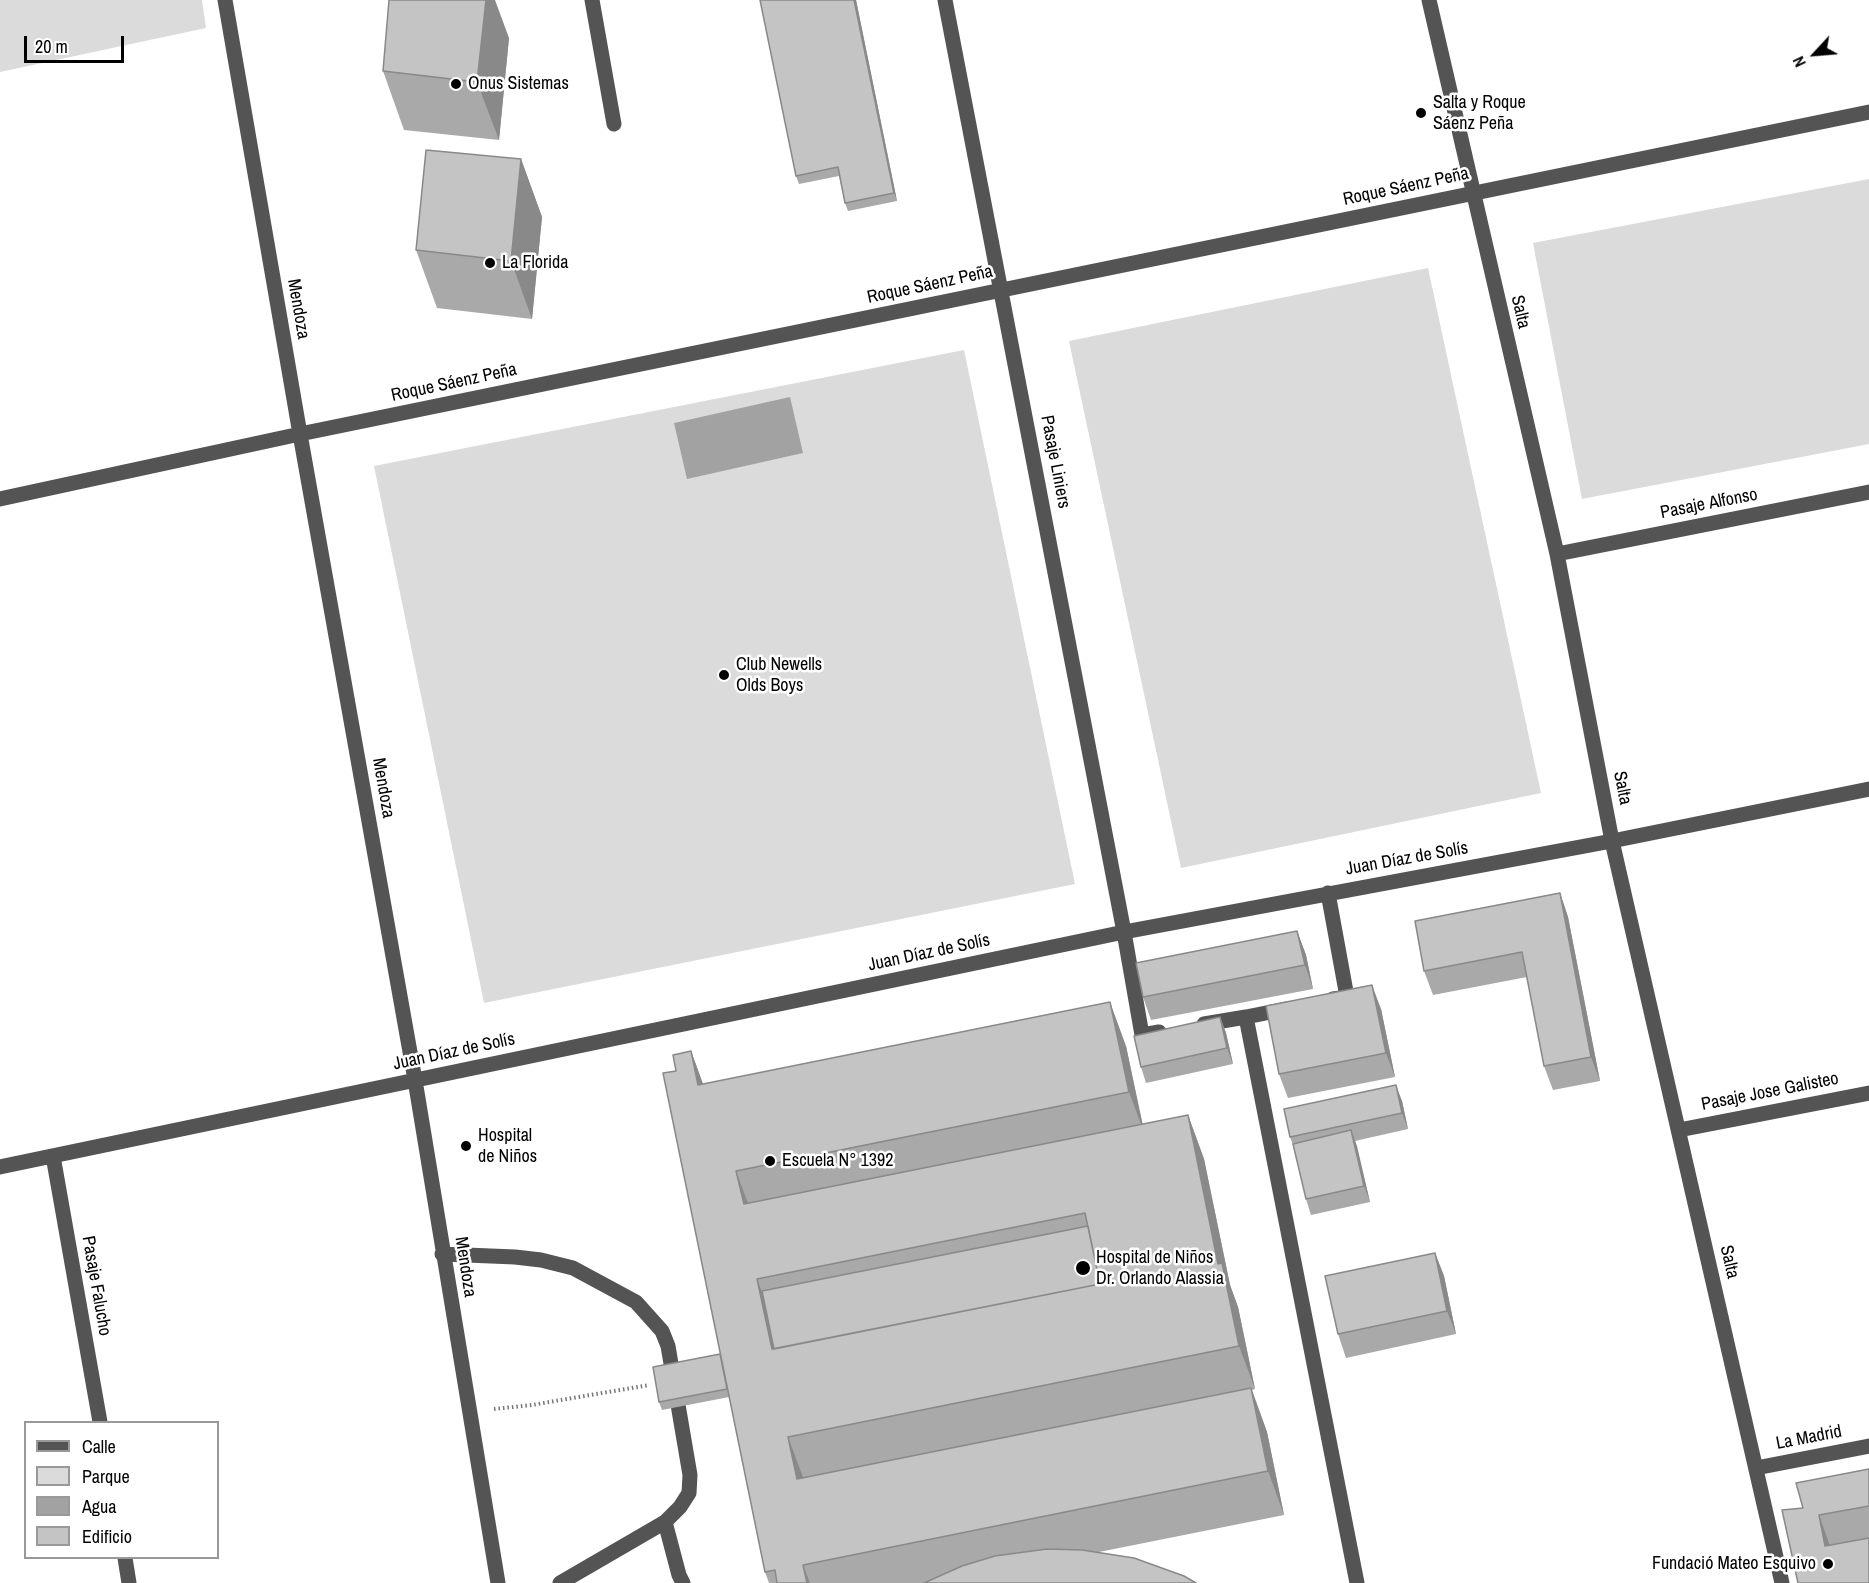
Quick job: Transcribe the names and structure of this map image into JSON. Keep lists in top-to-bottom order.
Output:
{
  "streets": {
    "street": [
      "Roque Sáenz Peña",
      "Mendoza",
      "Salta",
      "Pasaje Liniers",
      "Pasaje Alfonso",
      "Juan Díaz de Solís",
      "Pasaje Jose Galisteo",
      "Pasaje Falucho",
      "La Madrid"
    ]
  },
  "crossings": [
    ["Roque Sáenz Peña", "Mendoza"],
    ["Roque Sáenz Peña", "Salta"],
    ["Roque Sáenz Peña", "Pasaje Liniers"],
    ["Mendoza", "Juan Díaz de Solís"],
    ["Salta", "Pasaje Alfonso"],
    ["Salta", "Juan Díaz de Solís"],
    ["Salta", "Pasaje Jose Galisteo"],
    ["Salta", "La Madrid"],
    ["Pasaje Liniers", "Juan Díaz de Solís"],
    ["Juan Díaz de Solís", "Pasaje Falucho"]
  ],
  "places": [
    "Onus Sistemas",
    "Salta y Roque Sáenz Peña",
    "La Florida",
    "Club Newells Olds Boys",
    "Hospital de Niños",
    "Escuela N° 1392",
    "Hospital de Niños Dr. Orlando Alassia",
    "Fundació Mateo Esquivo"
  ],
  "legend": [
    "Calle",
    "Parque",
    "Agua",
    "Edificio"
  ],
  "scale_bar": "20 m",
  "north": "bottom left"
}
